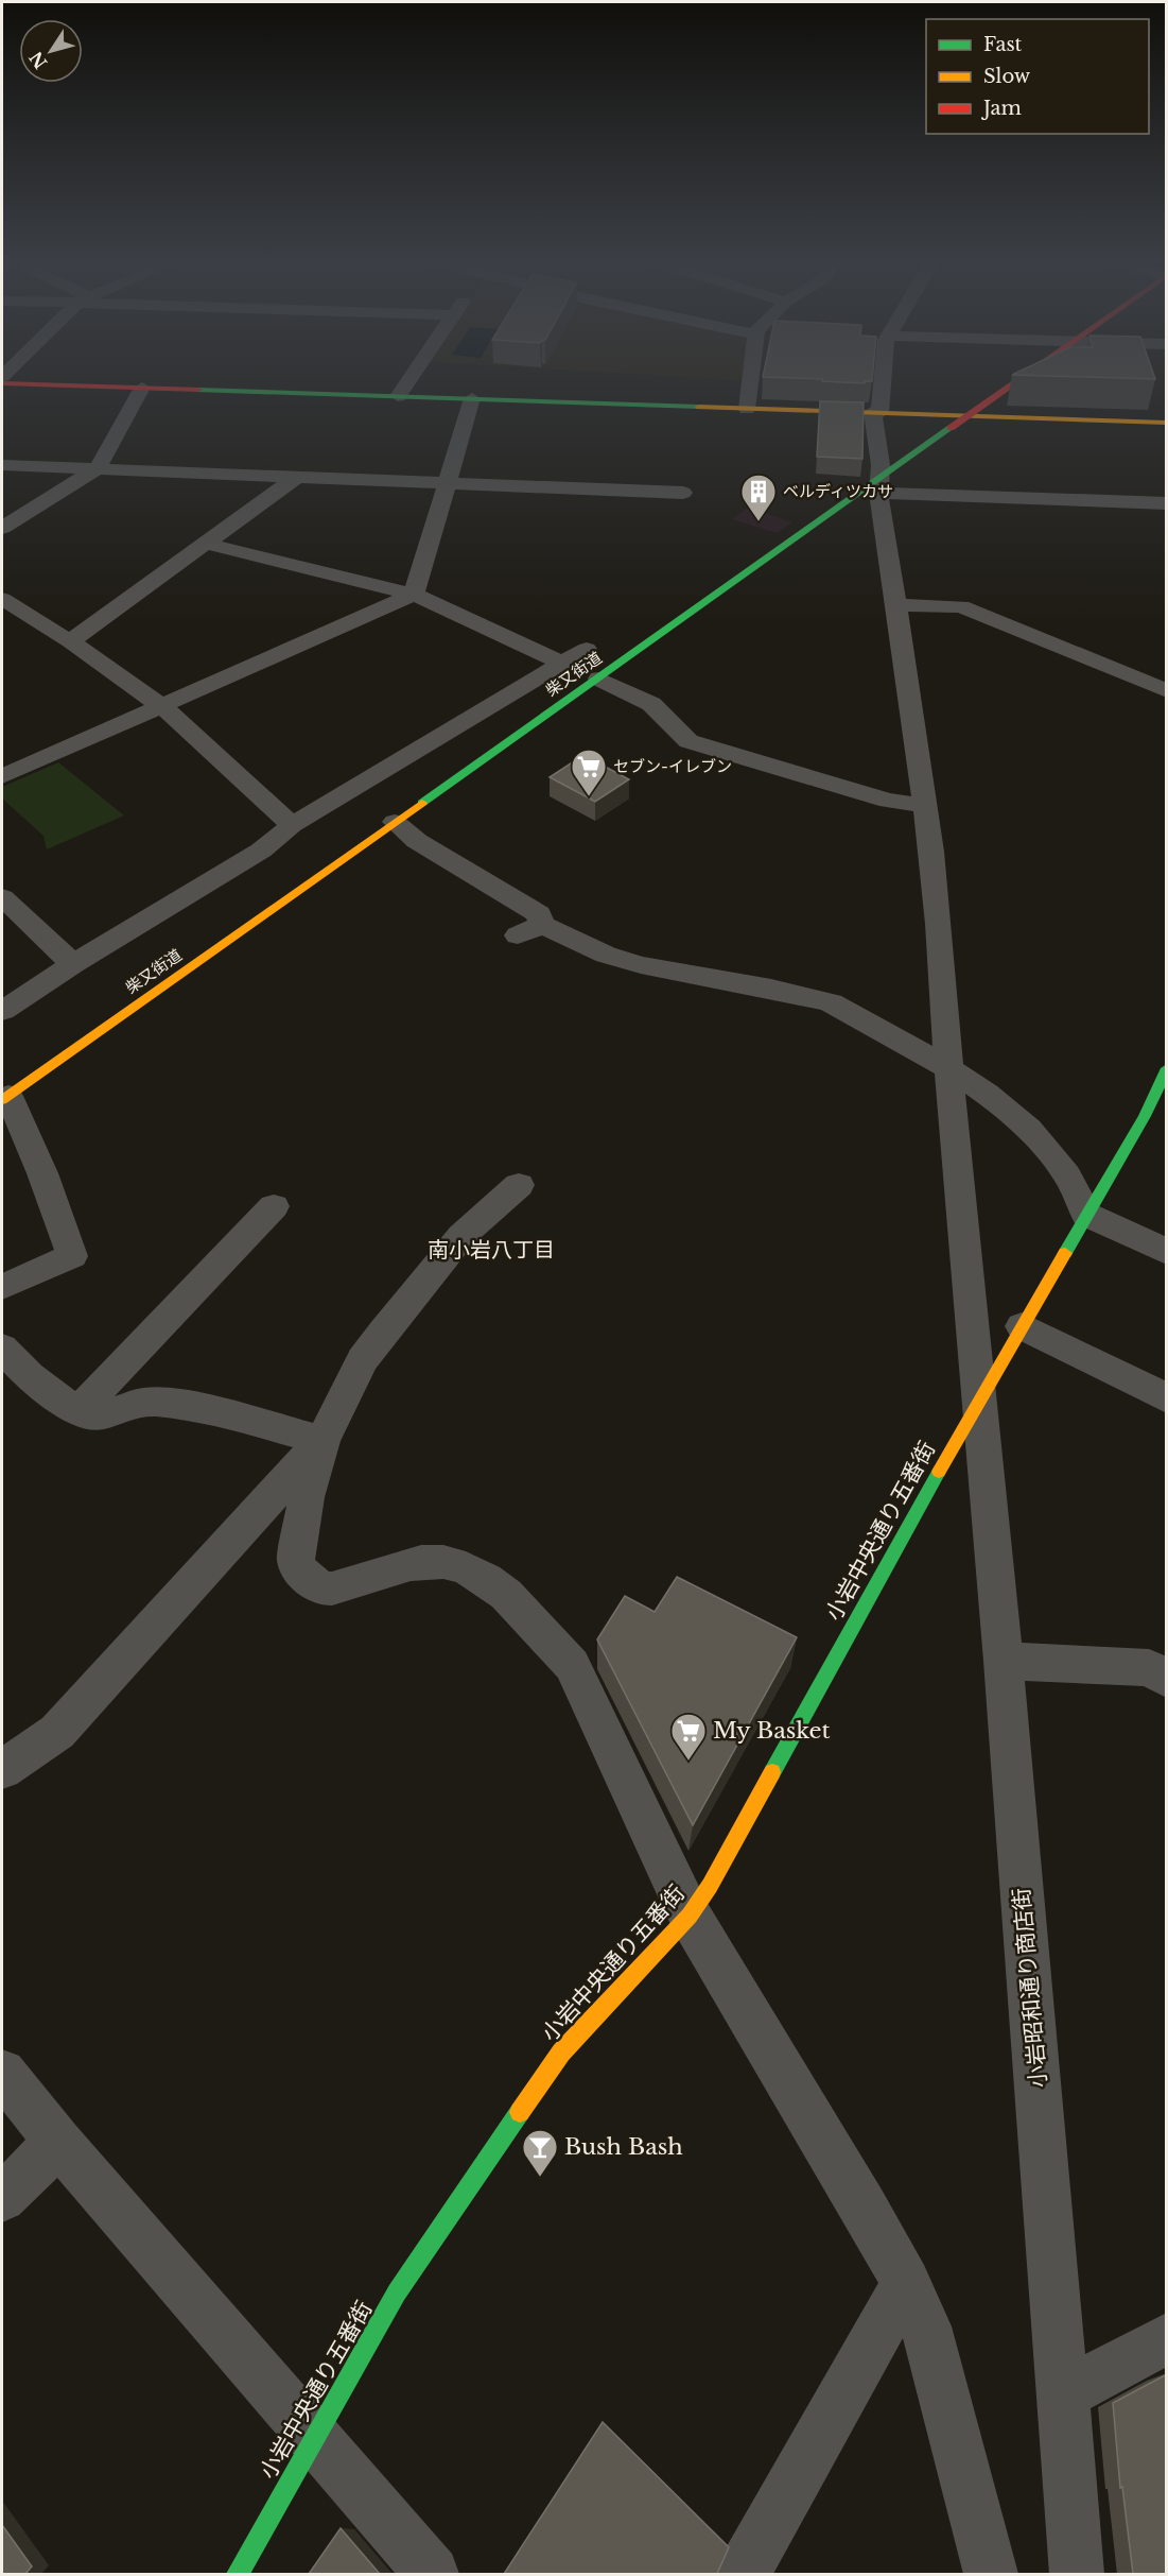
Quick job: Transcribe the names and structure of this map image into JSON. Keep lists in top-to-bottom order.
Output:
{
  "streets": {
    "main road": ["柴又街道", "小岩中央通り五番街"],
    "street": ["小岩昭和通り商店街"]
  },
  "crossings": [
    ["柴又街道", "小岩昭和通り商店街"],
    ["小岩中央通り五番街", "小岩昭和通り商店街"]
  ],
  "districts": ["南小岩八丁目"],
  "places": {
    "building": ["ベルディツカサ"],
    "supermarket": ["セブン-イレブン", "My Basket"],
    "bar": ["Bush Bash"]
  },
  "legend": ["Fast", "Slow", "Jam"],
  "north": "bottom left"
}
